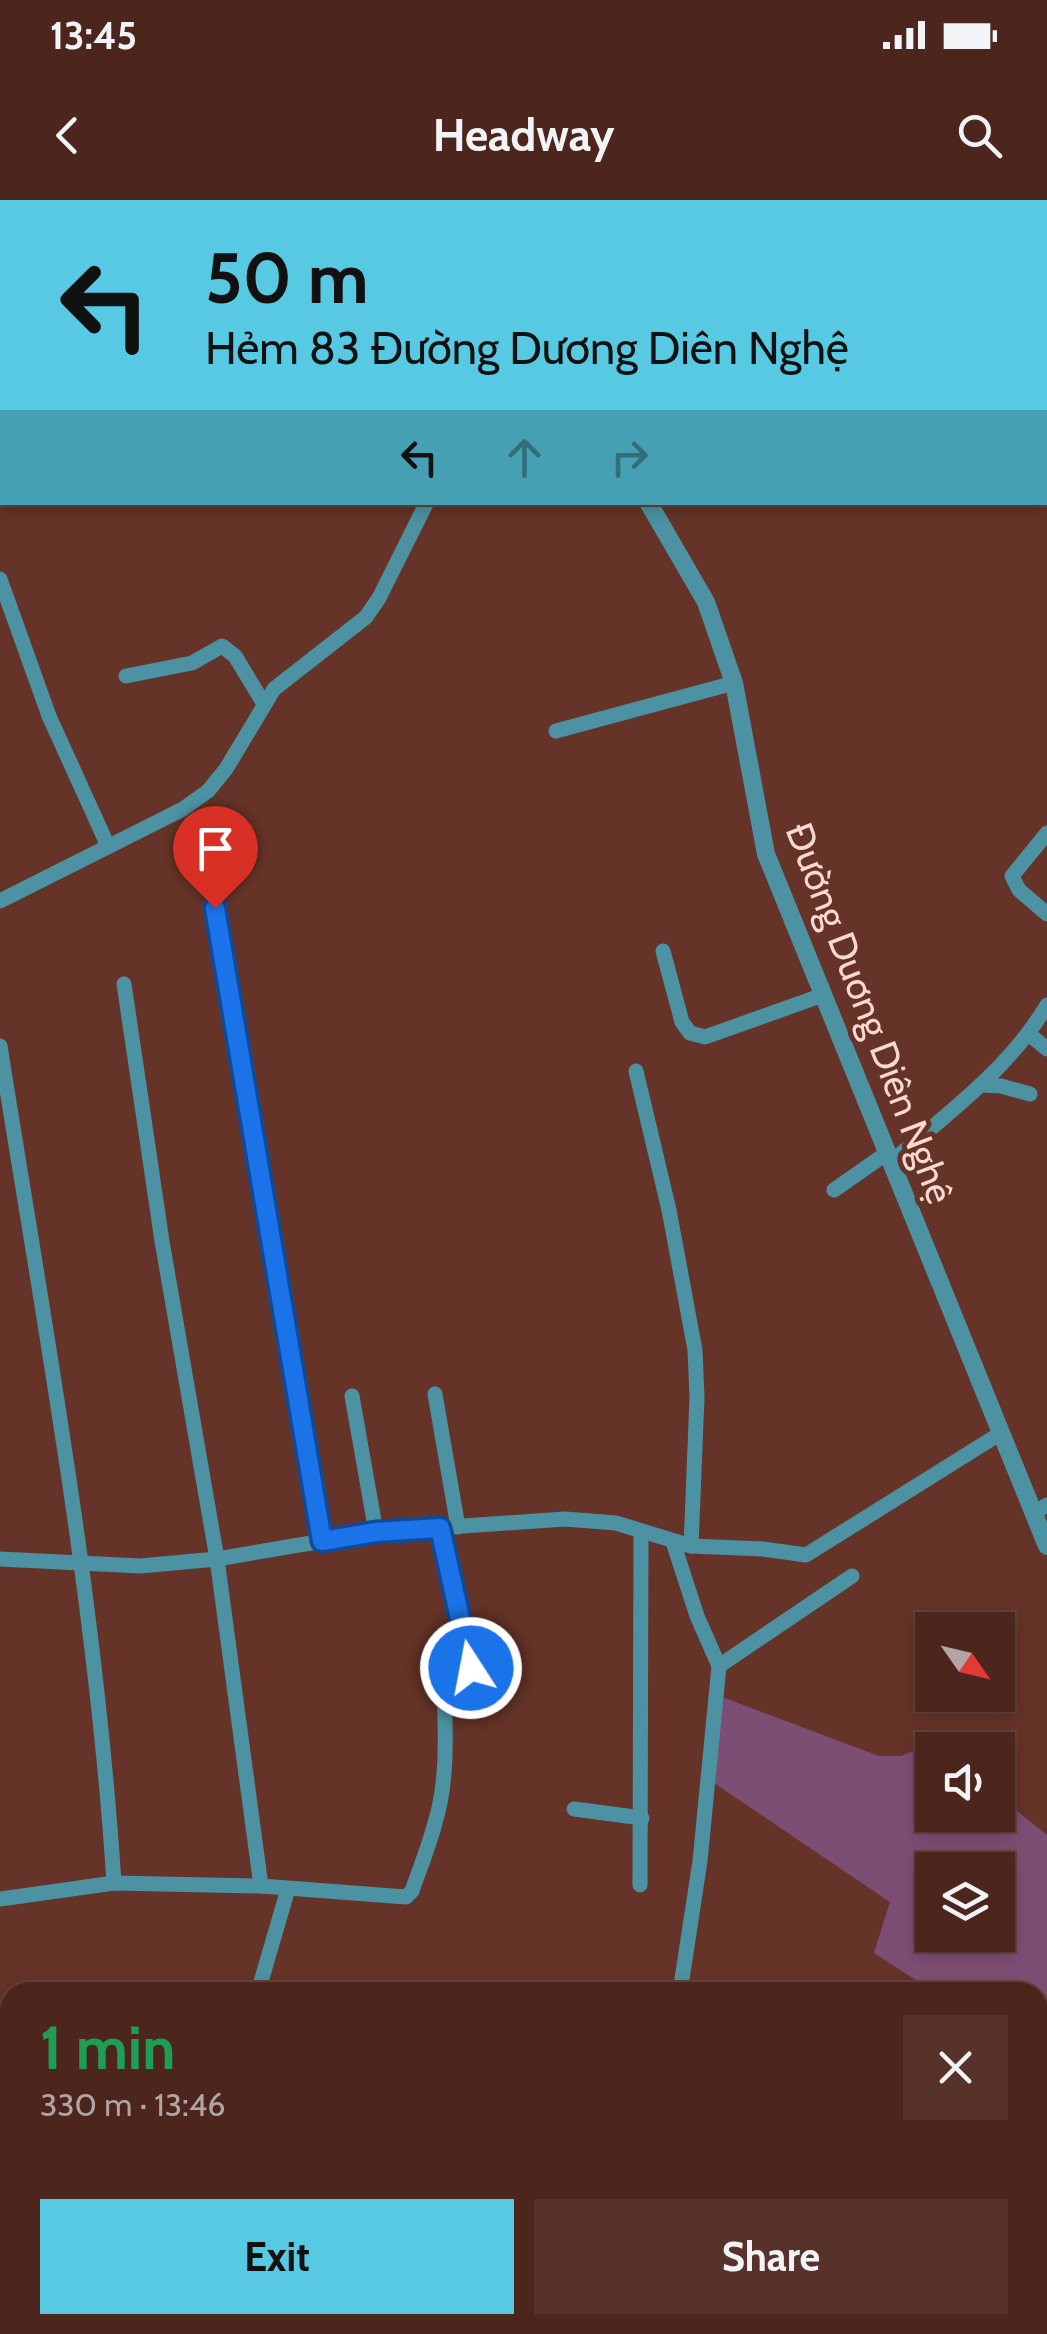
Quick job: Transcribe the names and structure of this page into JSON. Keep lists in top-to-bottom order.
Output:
{
  "streets": {
    "street": ["Đường Duơng Diên Nghệ"]
  },
  "north": "bottom right",
  "page": {
    "status": "13:45",
    "header": "Headway",
    "turn": ["50 m", "Hẻm 83 Đường Dương Diên Nghệ"],
    "heading": ["1 min", "330 m · 13:46"],
    "buttons": ["Exit", "Share"]
  }
}
